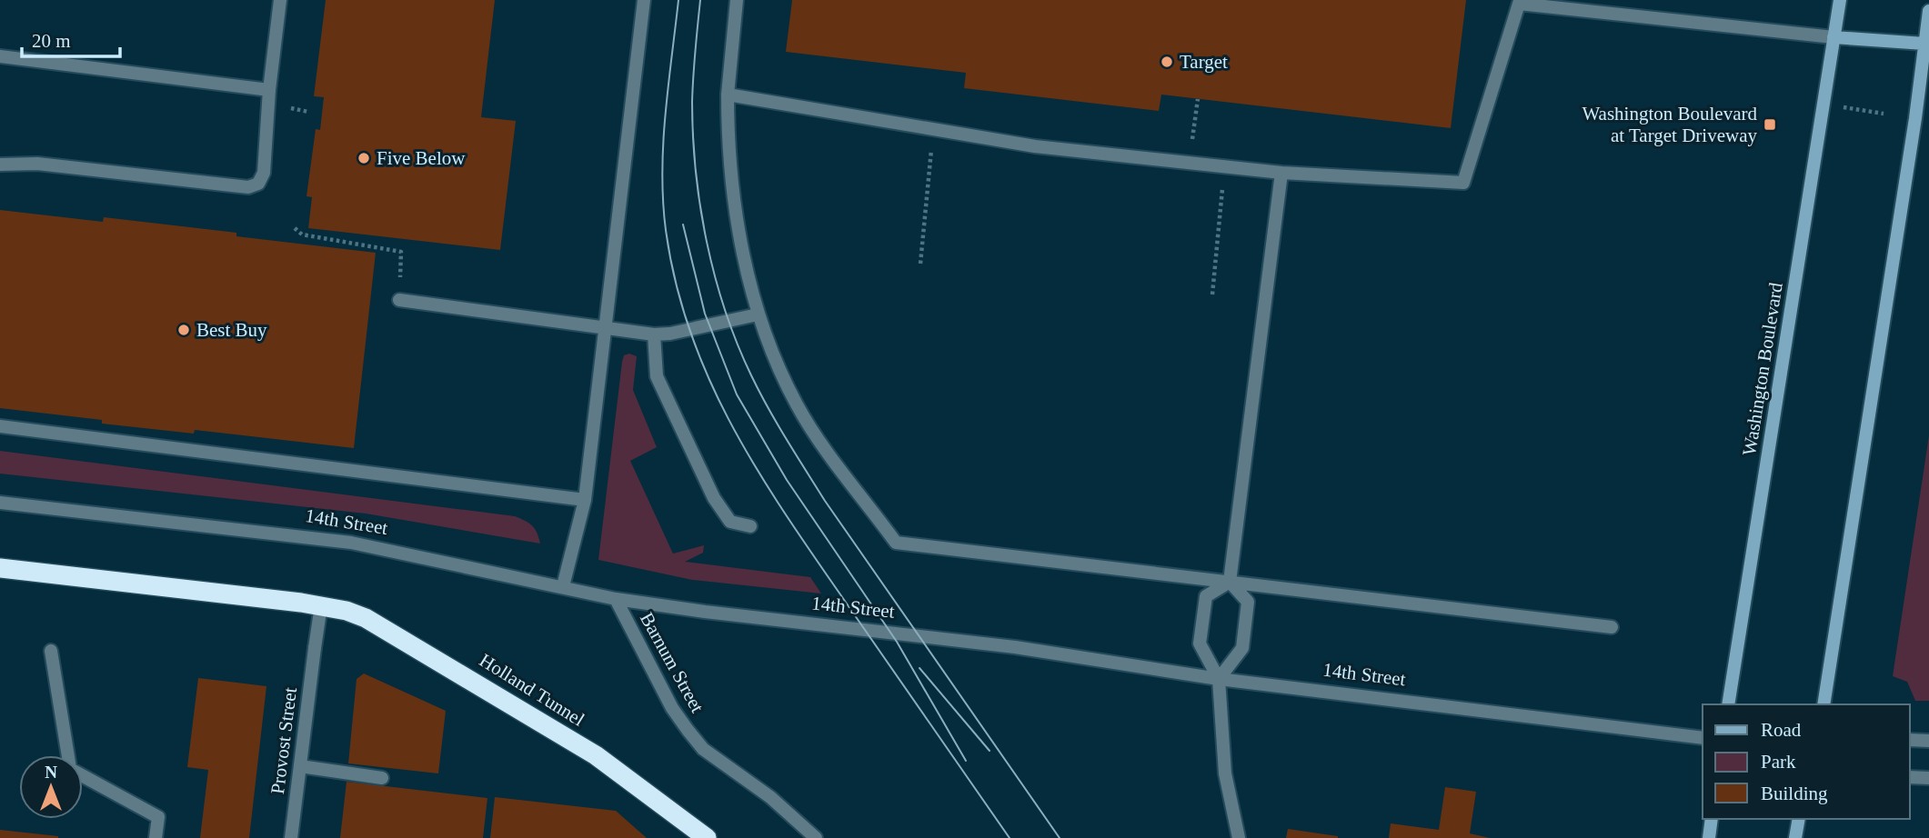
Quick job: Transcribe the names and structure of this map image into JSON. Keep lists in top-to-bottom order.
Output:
{
  "streets": {
    "highway": ["Holland Tunnel"],
    "street": [
      "Washington Boulevard",
      "14th Street",
      "Barnum Street",
      "Provost Street"
    ]
  },
  "crossings": [
    ["14th Street", "Barnum Street"],
    ["Holland Tunnel", "Provost Street"]
  ],
  "places": {
    "other": ["Target", "Five Below", "Best Buy"],
    "transit": ["Washington Boulevard at Target Driveway"]
  },
  "legend": ["Road", "Park", "Building"],
  "scale_bar": "20 m",
  "north": "top"
}
